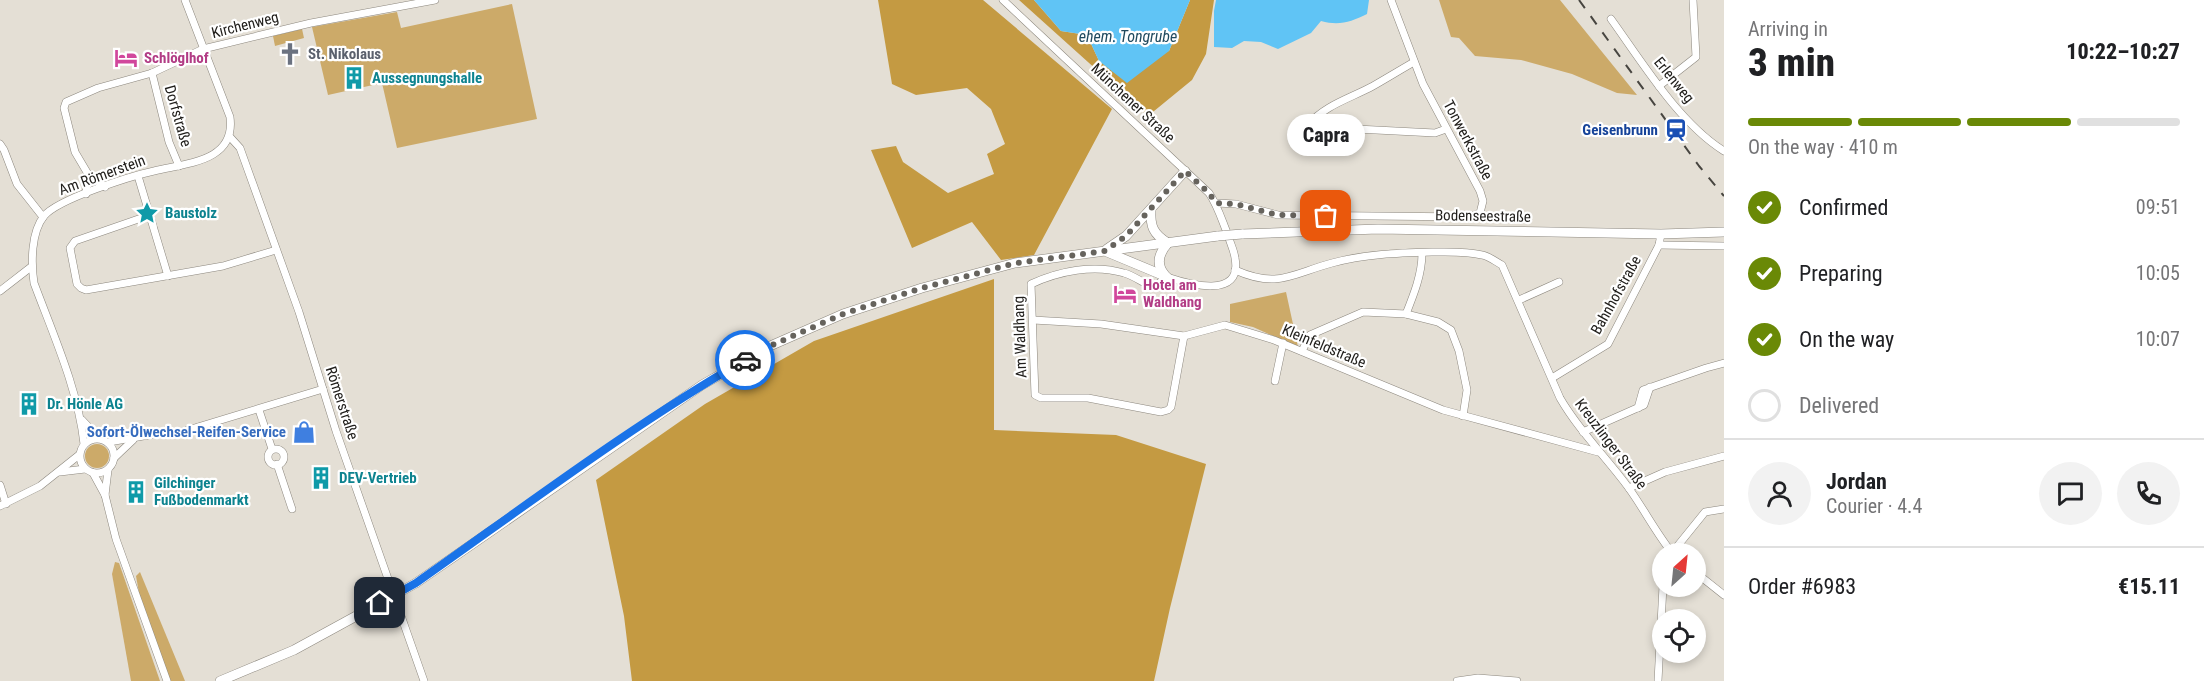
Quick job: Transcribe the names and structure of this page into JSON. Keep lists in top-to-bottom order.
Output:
{
  "streets": {
    "main road": ["Bodenseestraße"],
    "street": [
      "Kirchenweg",
      "Erlenweg",
      "Münchener Straße",
      "Dorfstraße",
      "Tonwerkstraße",
      "Am Römerstein",
      "Bahnhofstraße",
      "Am Waldhang",
      "Kleinfeldstraße",
      "Römerstraße",
      "Kreuzlinger Straße"
    ]
  },
  "crossings": [
    ["Kirchenweg", "Dorfstraße"],
    ["Münchener Straße", "Tonwerkstraße"],
    ["Dorfstraße", "Am Römerstein"],
    ["Am Römerstein", "Römerstraße"],
    ["Bodenseestraße", "Bahnhofstraße"],
    ["Bahnhofstraße", "Kreuzlinger Straße"],
    ["Am Waldhang", "Kleinfeldstraße"],
    ["Kleinfeldstraße", "Kreuzlinger Straße"]
  ],
  "water": ["ehem. Tongrube"],
  "places": {
    "church": ["St. Nikolaus"],
    "hotel": ["Schlöglhof", "Hotel am Waldhang"],
    "building": [
      "Aussegnungshalle",
      "Dr. Hönle AG",
      "DEV-Vertrieb",
      "Gilchinger Fußbodenmarkt"
    ],
    "station": ["Geisenbrunn"],
    "place": ["Baustolz"],
    "other": ["Capra"],
    "shop": ["Sofort-Ölwechsel-Reifen-Service"]
  },
  "north": "top right",
  "page": {
    "heading": ["3 min", "Arriving in", "10:22–10:27"],
    "panel": [
      "Jordan",
      "Courier · 4.4",
      "Order #6983",
      "€15.11"
    ],
    "bar": "On the way · 410 m",
    "bubble": "Capra",
    "list": [
      ["Confirmed", "09:51"],
      ["Preparing", "10:05"],
      ["On the way", "10:07"],
      "Delivered"
    ]
  }
}
